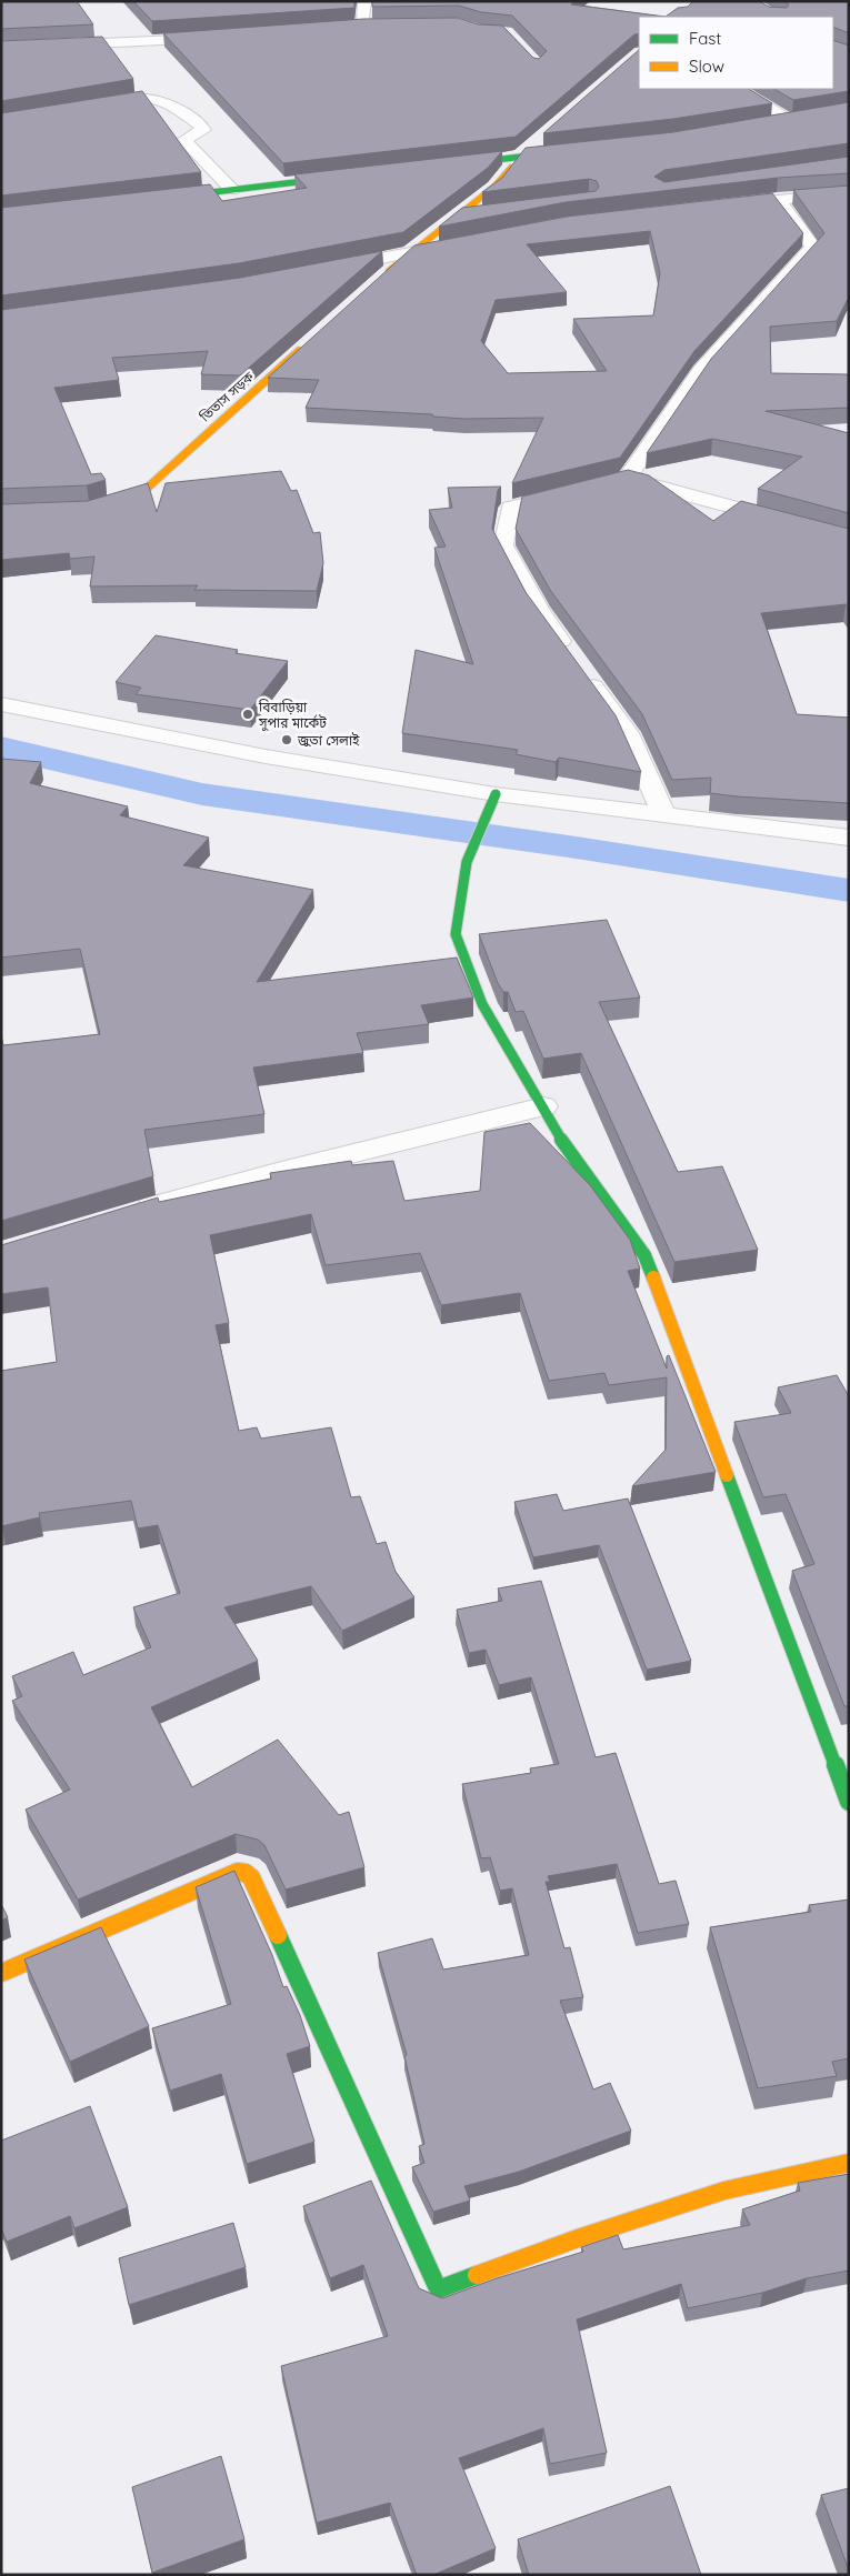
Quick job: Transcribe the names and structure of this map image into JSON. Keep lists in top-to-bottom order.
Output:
{
  "streets": {
    "street": ["তিতাস সড়ক"]
  },
  "places": ["বিবাড়িয়া সুপার মার্কেট", "জুতা সেলাই"],
  "legend": ["Fast", "Slow"]
}
